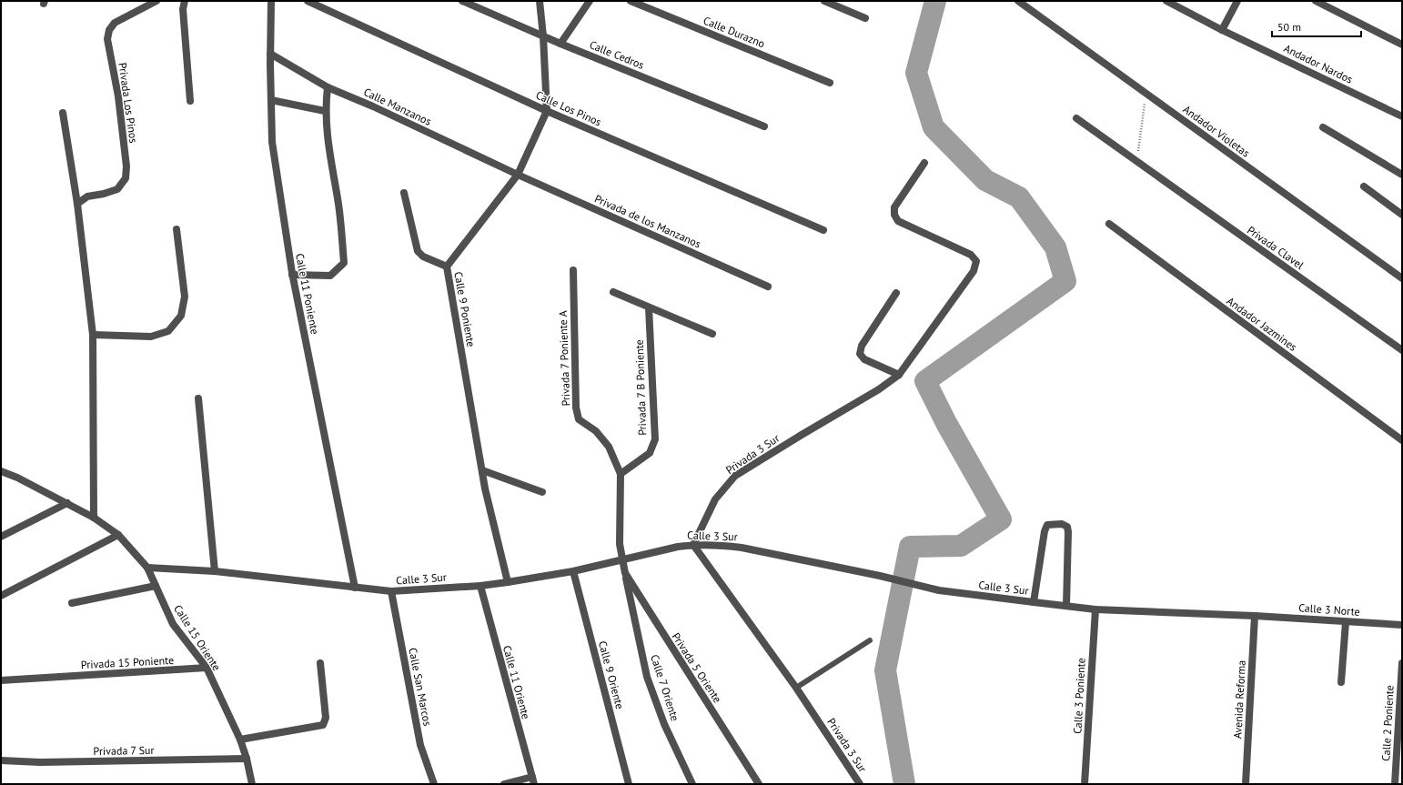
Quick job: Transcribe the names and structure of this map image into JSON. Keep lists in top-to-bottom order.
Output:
{
  "streets": {
    "street": [
      "Calle Durazno",
      "Calle Cedros",
      "Andador Nardos",
      "Privada Los Pinos",
      "Calle Manzanos",
      "Calle Los Pinos",
      "Andador Violetas",
      "Privada de los Manzanos",
      "Privada Clavel",
      "Calle 11 Poniente",
      "Calle 9 Poniente",
      "Andador Jazmines",
      "Privada 7 Poniente A",
      "Privada 7 B Poniente",
      "Privada 3 Sur",
      "Calle 3 Sur",
      "Calle 3 Norte",
      "Calle 15 Oriente",
      "Privada 15 Poniente",
      "Privada 5 Oriente",
      "Calle 9 Oriente",
      "Calle 11 Oriente",
      "Calle San Marcos",
      "Calle 7 Oriente",
      "Calle 3 Poniente",
      "Avenida Reforma",
      "Calle 2 Poniente",
      "Privada 7 Sur"
    ]
  },
  "crossings": [
    ["Calle Cedros", "Calle 9 Poniente"],
    ["Calle Manzanos", "Privada de los Manzanos"],
    ["Calle Manzanos", "Calle 11 Poniente"],
    ["Calle Manzanos", "Calle 9 Poniente"],
    ["Calle Los Pinos", "Calle 9 Poniente"],
    ["Privada de los Manzanos", "Calle 9 Poniente"],
    ["Calle 11 Poniente", "Calle 3 Sur"],
    ["Calle 9 Poniente", "Calle 3 Sur"],
    ["Privada 7 Poniente A", "Privada 7 B Poniente"],
    ["Privada 7 Poniente A", "Privada 5 Oriente"],
    ["Privada 7 B Poniente", "Privada 5 Oriente"],
    ["Privada 3 Sur", "Calle 3 Sur"],
    ["Calle 3 Sur", "Calle 3 Norte"],
    ["Calle 3 Sur", "Calle 15 Oriente"],
    ["Calle 3 Sur", "Privada 5 Oriente"],
    ["Calle 3 Sur", "Calle 9 Oriente"],
    ["Calle 3 Sur", "Calle 11 Oriente"],
    ["Calle 3 Sur", "Calle San Marcos"],
    ["Calle 3 Sur", "Calle 3 Poniente"],
    ["Calle 3 Sur", "Avenida Reforma"],
    ["Calle 3 Norte", "Avenida Reforma"],
    ["Calle 15 Oriente", "Privada 15 Poniente"],
    ["Calle 15 Oriente", "Privada 7 Sur"],
    ["Privada 5 Oriente", "Calle 7 Oriente"]
  ],
  "scale_bar": "50 m"
}
